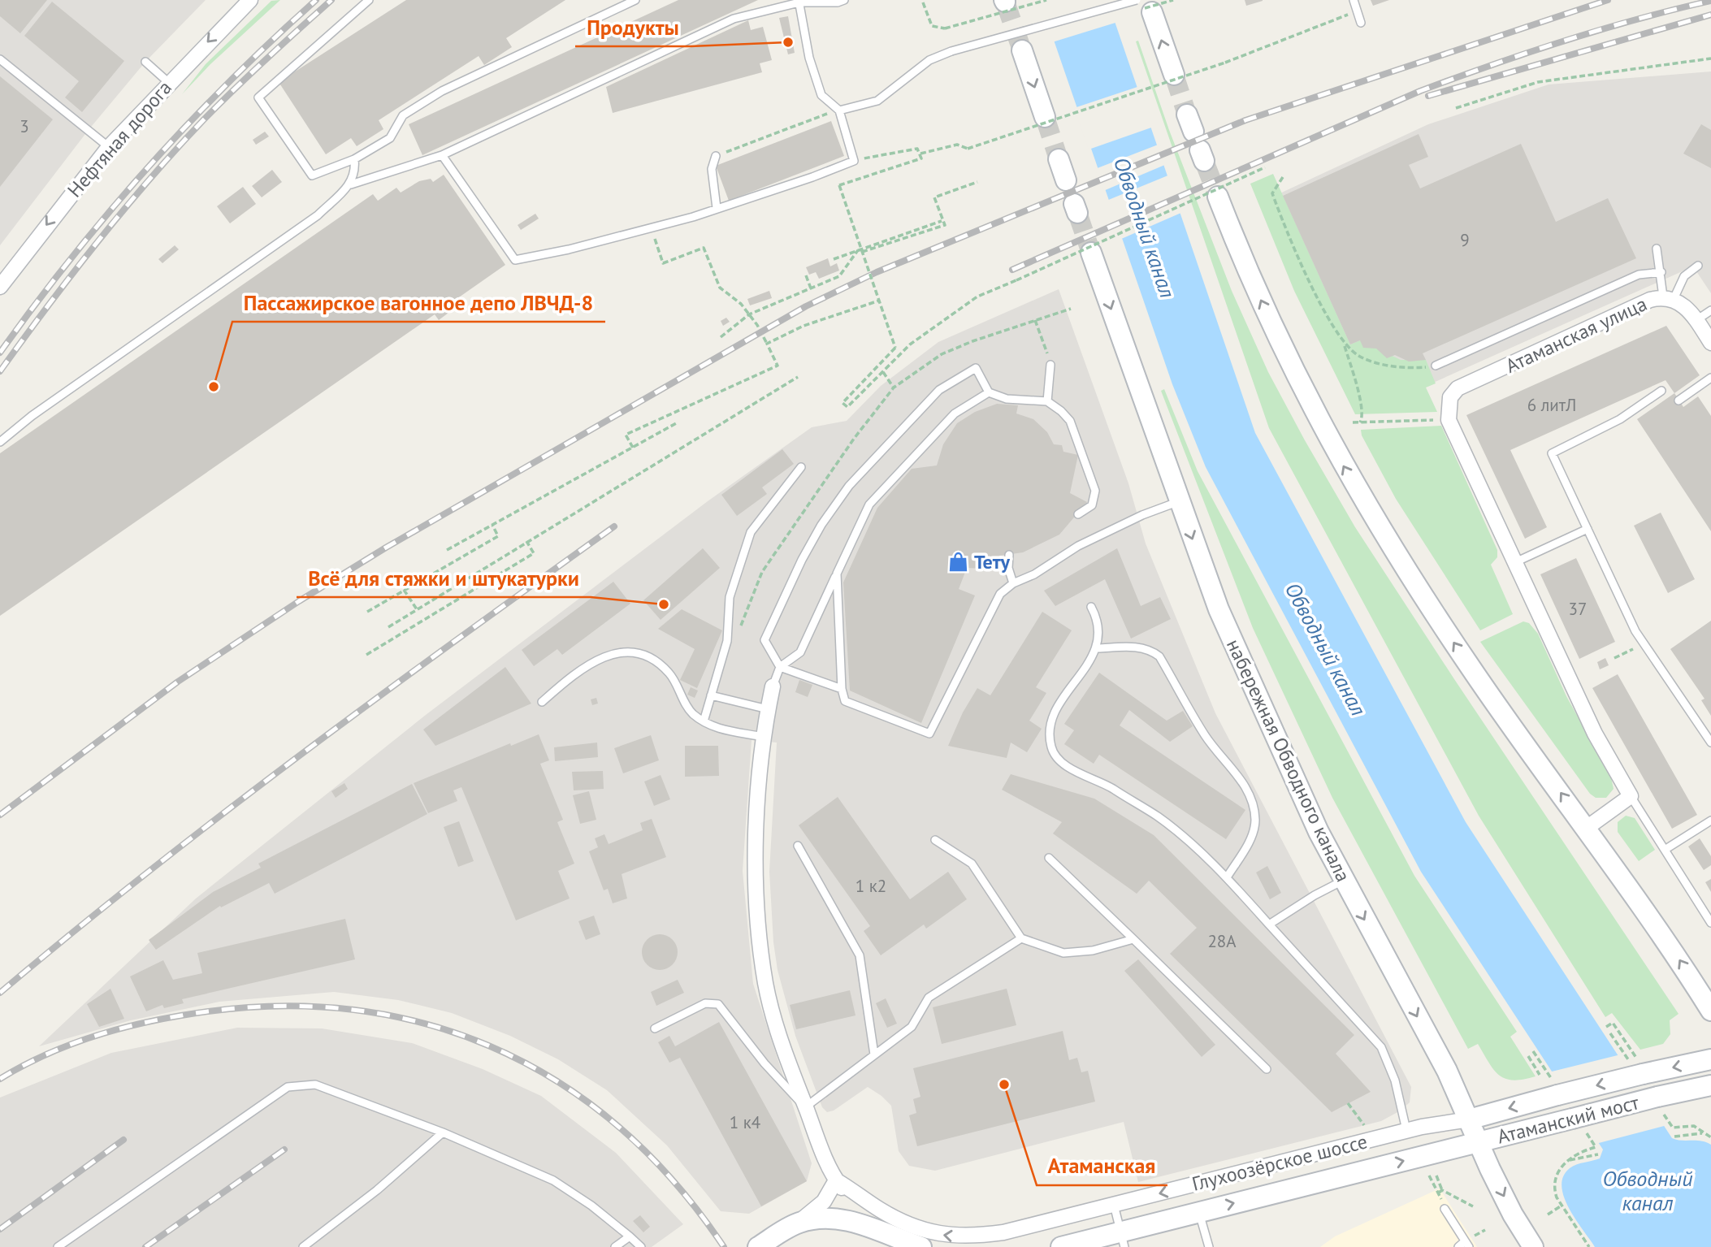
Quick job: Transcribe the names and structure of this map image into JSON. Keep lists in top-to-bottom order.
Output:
{
  "streets": {
    "main road": ["набережная Обводного канала", "Атаманский мост", "Глухоозёрское шоссе"],
    "street": ["Нефтяная дорога", "Атаманская улица"]
  },
  "crossings": [
    ["набережная Обводного канала", "Атаманский мост"],
    ["набережная Обводного канала", "Глухоозёрское шоссе"],
    ["Атаманский мост", "Глухоозёрское шоссе"]
  ],
  "one_way": ["Нефтяная дорога"],
  "water": ["Обводный канал"],
  "places": {
    "other": [
      "Продукты",
      "Пассажирское вагонное депо ЛВЧД-8",
      "Всё для стяжки и штукатурки",
      "Атаманская"
    ],
    "shop": ["Тету"]
  },
  "house_numbers": [
    "3",
    "9",
    "6 литЛ",
    "37",
    "1 к2",
    "28А",
    "1 к4"
  ]
}
